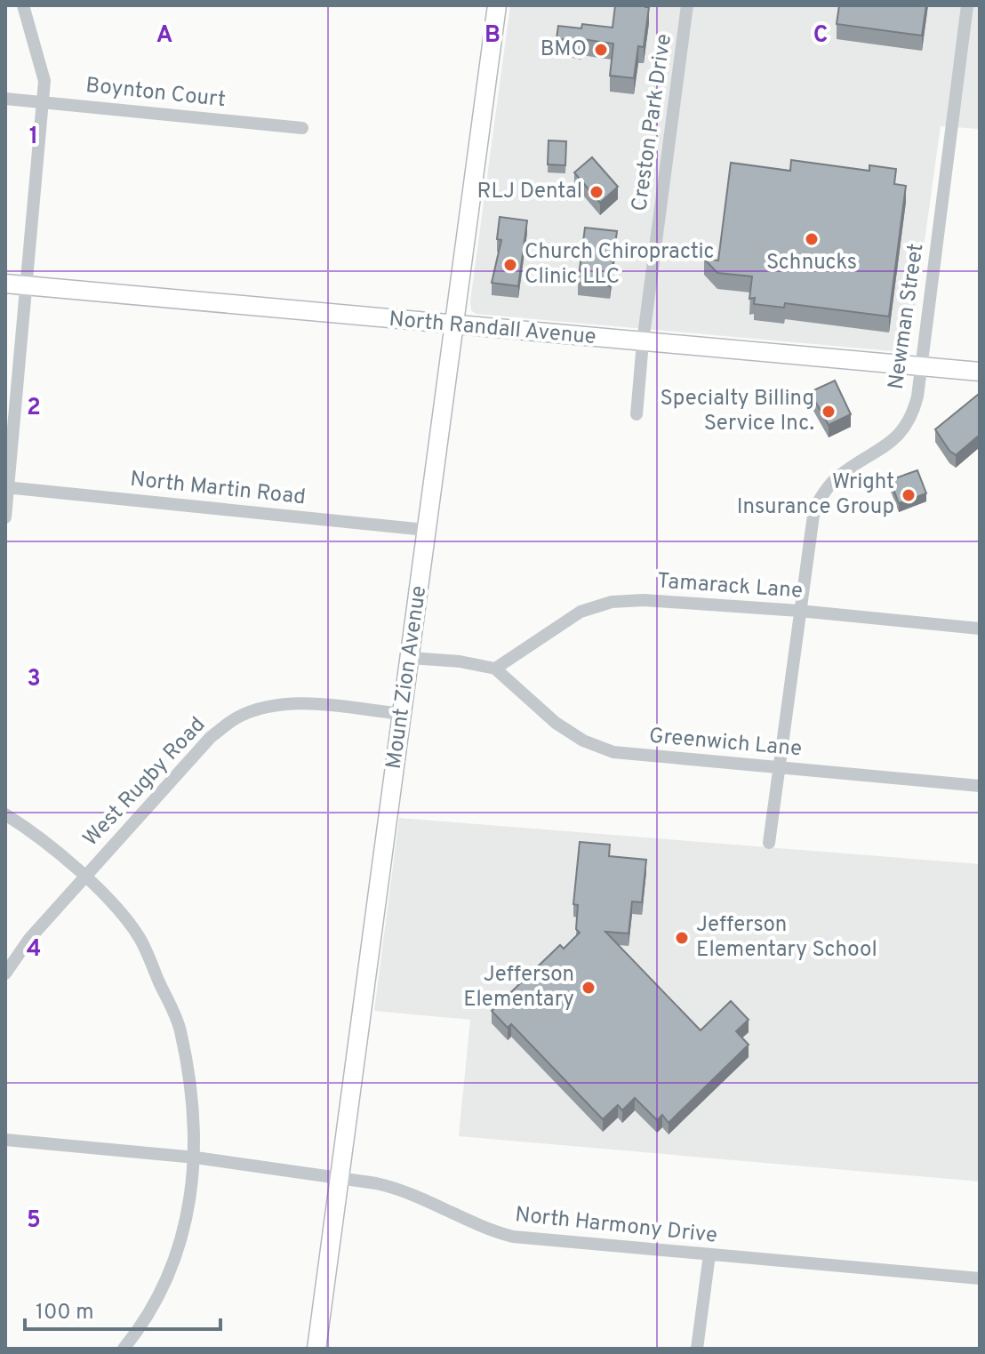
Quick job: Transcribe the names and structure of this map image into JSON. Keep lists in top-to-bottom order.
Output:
{
  "streets": {
    "main road": ["North Randall Avenue", "Mount Zion Avenue"],
    "street": [
      "Boynton Court",
      "Creston Park Drive",
      "Newman Street",
      "North Martin Road",
      "Tamarack Lane",
      "Greenwich Lane",
      "West Rugby Road",
      "North Harmony Drive"
    ]
  },
  "crossings": [
    ["Creston Park Drive", "North Randall Avenue"],
    ["Newman Street", "North Randall Avenue"],
    ["Newman Street", "Tamarack Lane"],
    ["Newman Street", "Greenwich Lane"],
    ["North Randall Avenue", "Mount Zion Avenue"],
    ["North Martin Road", "Mount Zion Avenue"],
    ["Tamarack Lane", "Greenwich Lane"],
    ["Mount Zion Avenue", "West Rugby Road"],
    ["Mount Zion Avenue", "North Harmony Drive"]
  ],
  "places": [
    "BMO",
    "RLJ Dental",
    "Schnucks",
    "Church Chiropractic Clinic LLC",
    "Specialty Billing Service Inc.",
    "Wright Insurance Group",
    "Jefferson Elementary School",
    "Jefferson Elementary"
  ],
  "scale_bar": "100 m",
  "grid": {
    "columns": ["A", "B", "C"],
    "rows": [
      "1",
      "2",
      "3",
      "4",
      "5"
    ]
  }
}
